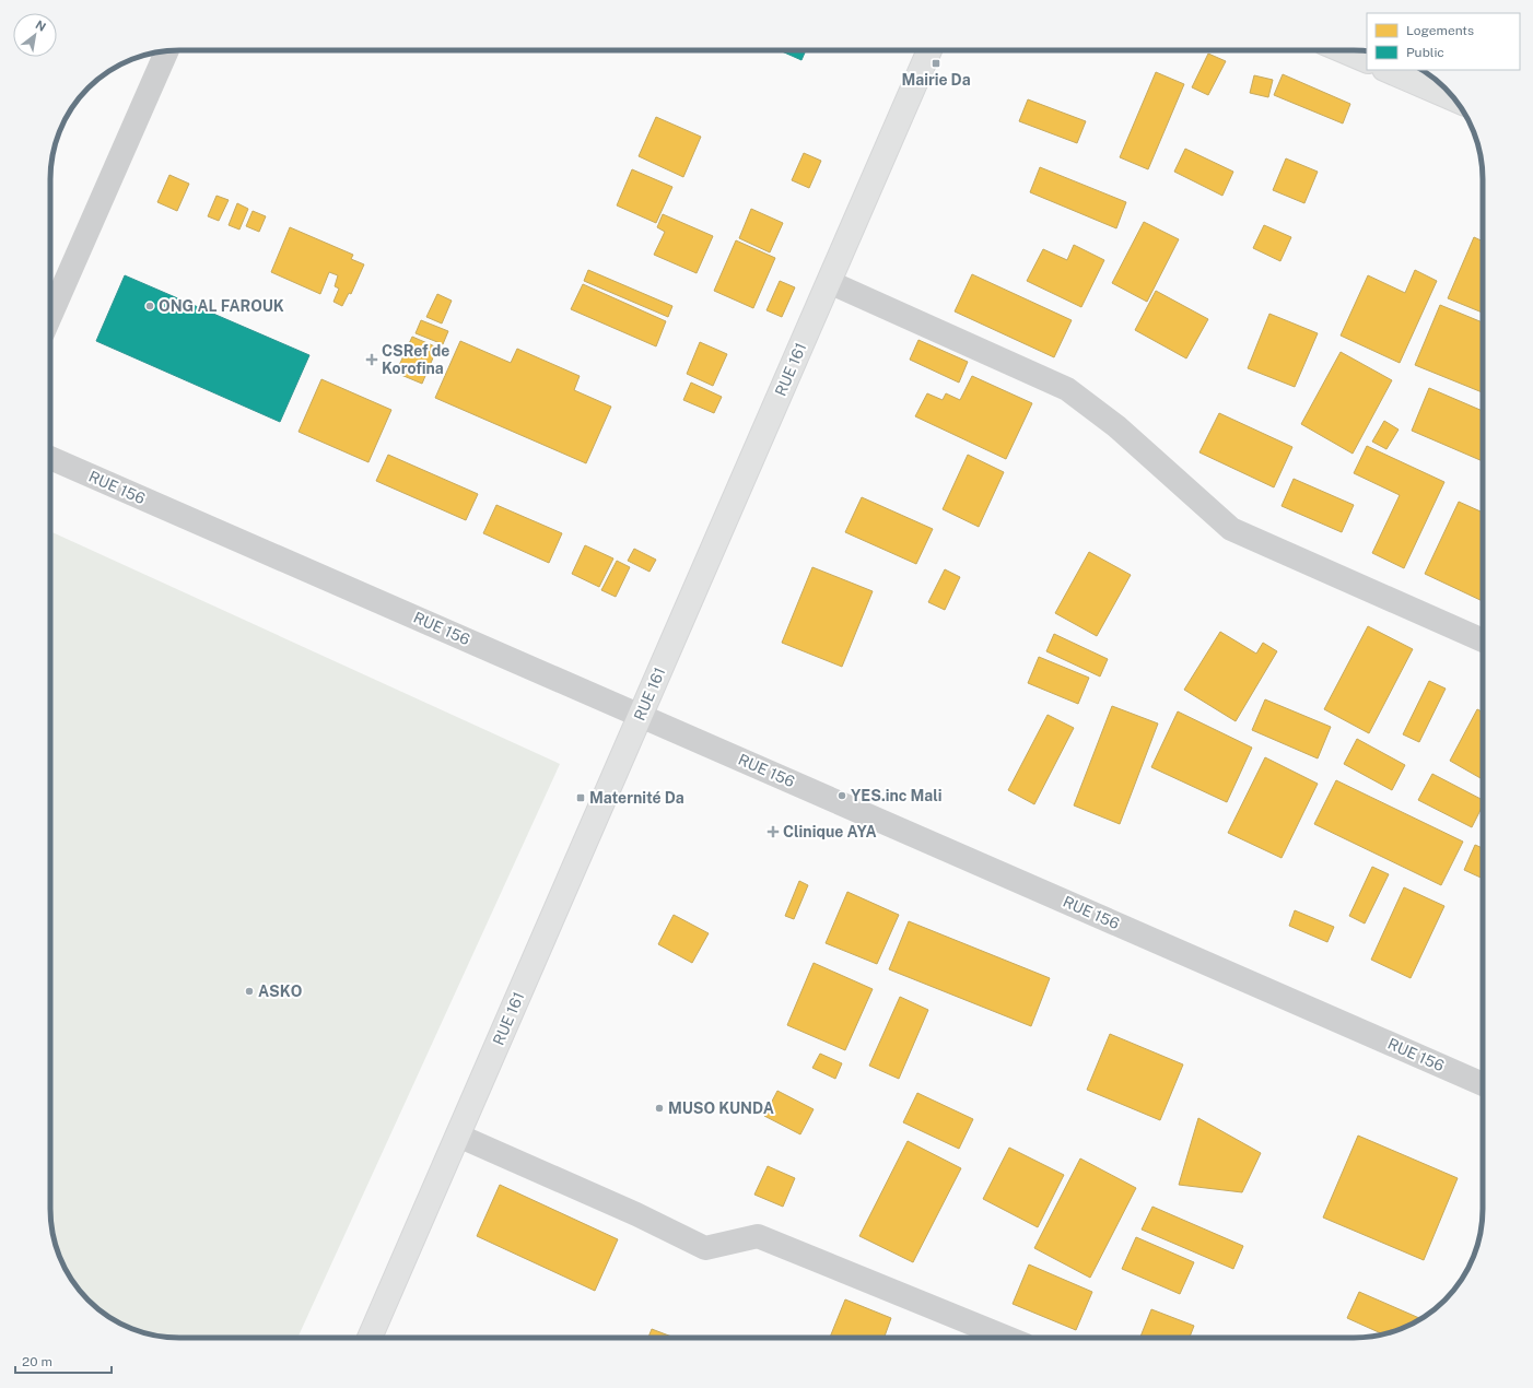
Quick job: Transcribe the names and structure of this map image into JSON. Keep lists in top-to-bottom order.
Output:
{
  "streets": {
    "street": ["RUE 161", "RUE 156"]
  },
  "crossings": [
    ["RUE 161", "RUE 156"]
  ],
  "places": {
    "transit": ["Mairie Da", "Maternité Da"],
    "other": [
      "ONG AL FAROUK",
      "YES.inc Mali",
      "ASKO",
      "MUSO KUNDA"
    ],
    "health": ["CSRef de Korofina", "Clinique AYA"]
  },
  "legend": ["Logements", "Public"],
  "scale_bar": "20 m",
  "north": "top right"
}
